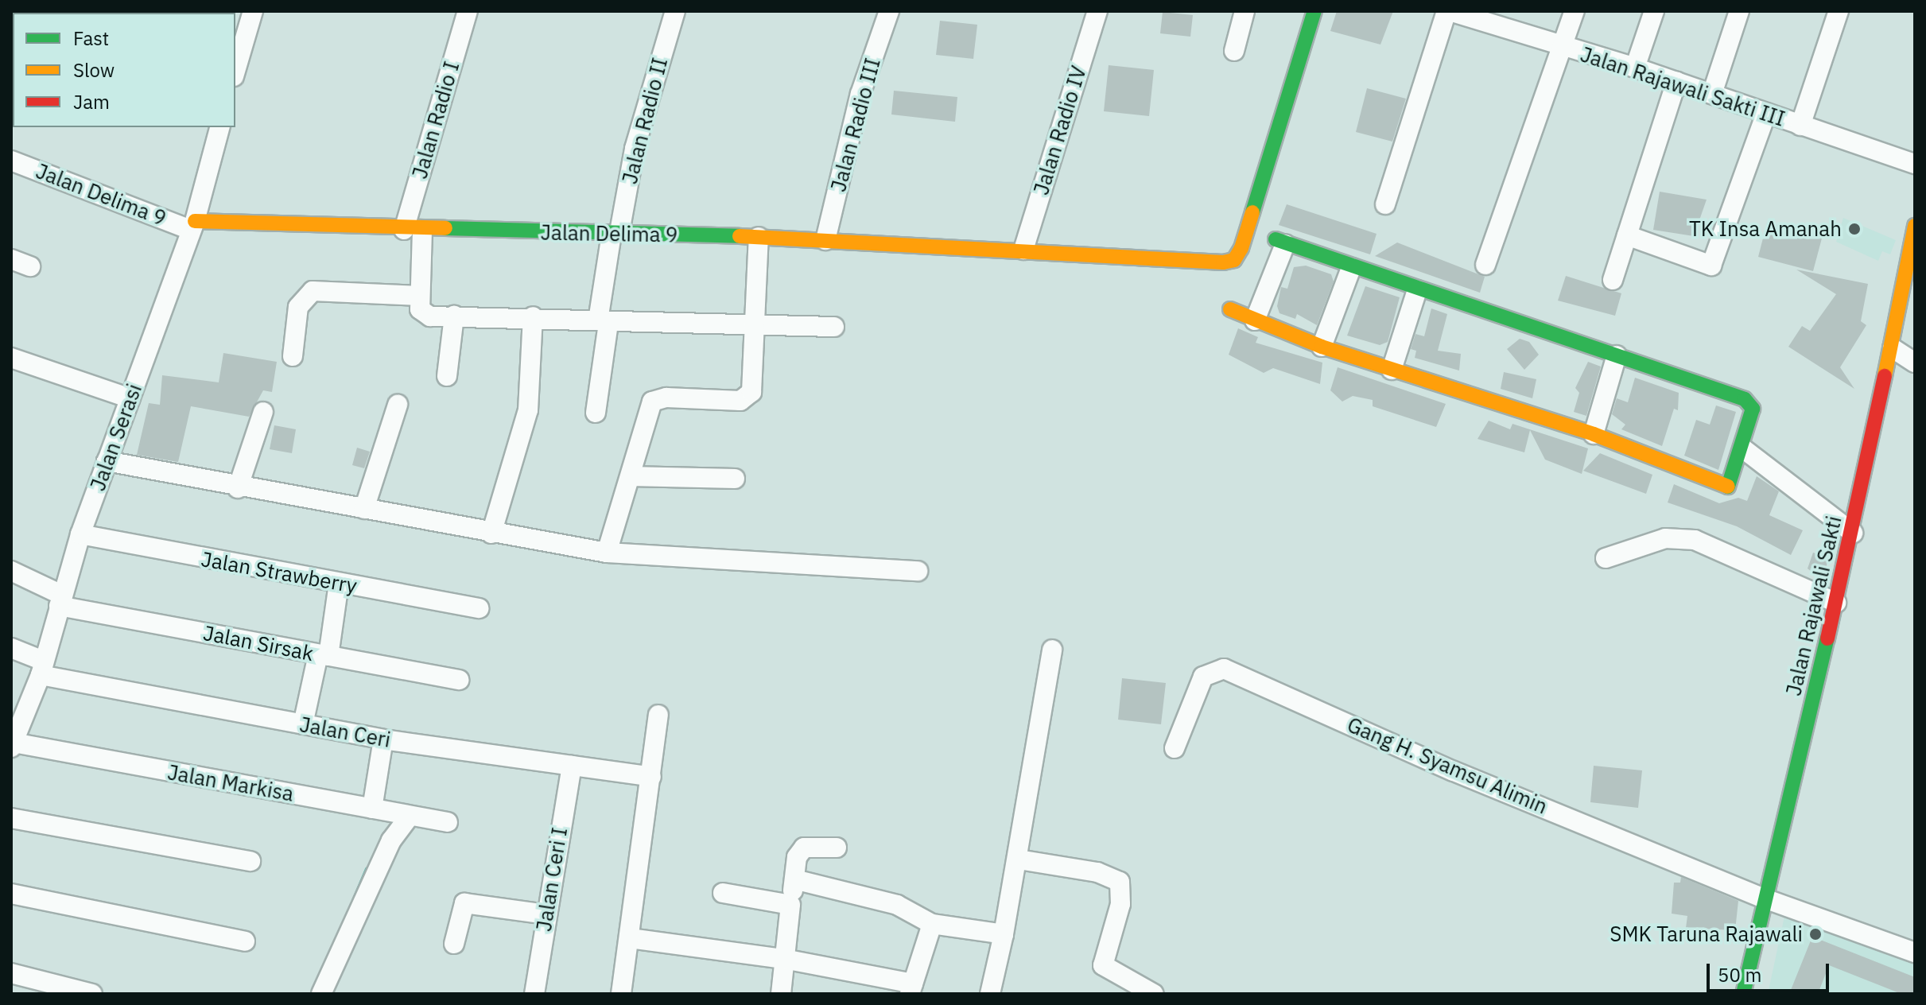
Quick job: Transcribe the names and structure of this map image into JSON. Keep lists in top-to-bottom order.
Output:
{
  "streets": {
    "street": [
      "Jalan Rajawali Sakti III",
      "Jalan Radio I",
      "Jalan Radio II",
      "Jalan Radio III",
      "Jalan Radio IV",
      "Jalan Delima 9",
      "Jalan Serasi",
      "Jalan Strawberry",
      "Jalan Rajawali Sakti",
      "Jalan Sirsak",
      "Jalan Ceri",
      "Gang H. Syamsu Alimin",
      "Jalan Markisa",
      "Jalan Ceri I"
    ]
  },
  "crossings": [
    ["Jalan Radio I", "Jalan Delima 9"],
    ["Jalan Radio II", "Jalan Delima 9"],
    ["Jalan Radio III", "Jalan Delima 9"],
    ["Jalan Radio IV", "Jalan Delima 9"],
    ["Jalan Delima 9", "Jalan Serasi"],
    ["Jalan Serasi", "Jalan Strawberry"],
    ["Jalan Serasi", "Jalan Sirsak"],
    ["Jalan Serasi", "Jalan Ceri"],
    ["Jalan Serasi", "Jalan Markisa"],
    ["Jalan Rajawali Sakti", "Gang H. Syamsu Alimin"],
    ["Jalan Ceri", "Jalan Ceri I"]
  ],
  "places": ["TK Insa Amanah", "SMK Taruna Rajawali"],
  "legend": ["Fast", "Slow", "Jam"],
  "scale_bar": "50 m"
}
